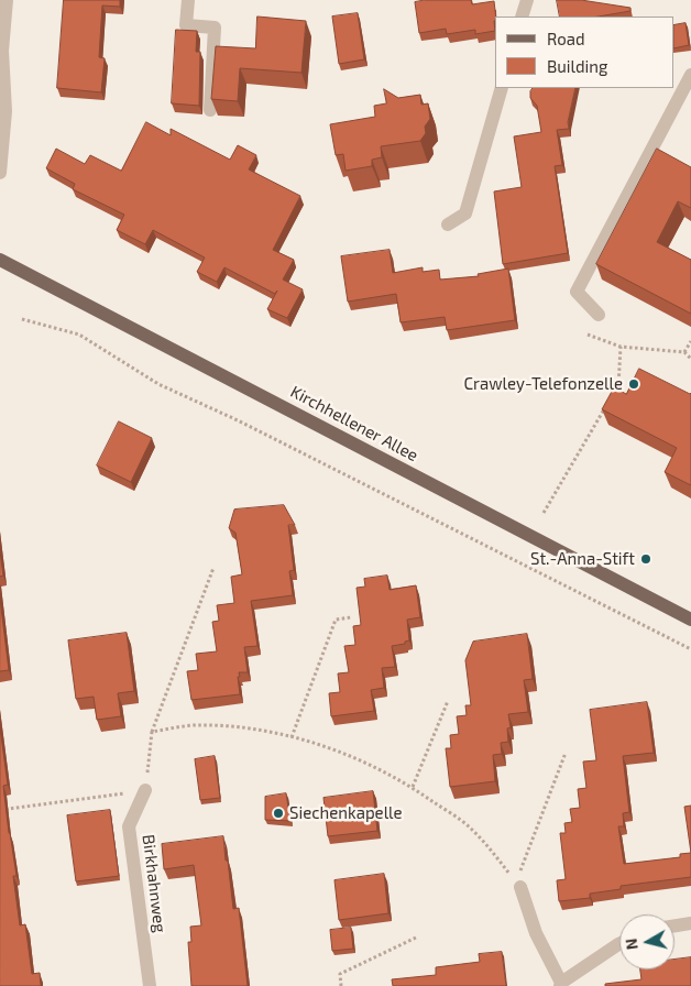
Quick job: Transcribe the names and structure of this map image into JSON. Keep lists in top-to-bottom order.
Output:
{
  "streets": {
    "main road": ["Kirchhellener Allee"],
    "street": ["Birkhahnweg"]
  },
  "places": ["Crawley-Telefonzelle", "St.-Anna-Stift", "Siechenkapelle"],
  "legend": ["Road", "Building"],
  "north": "left"
}
